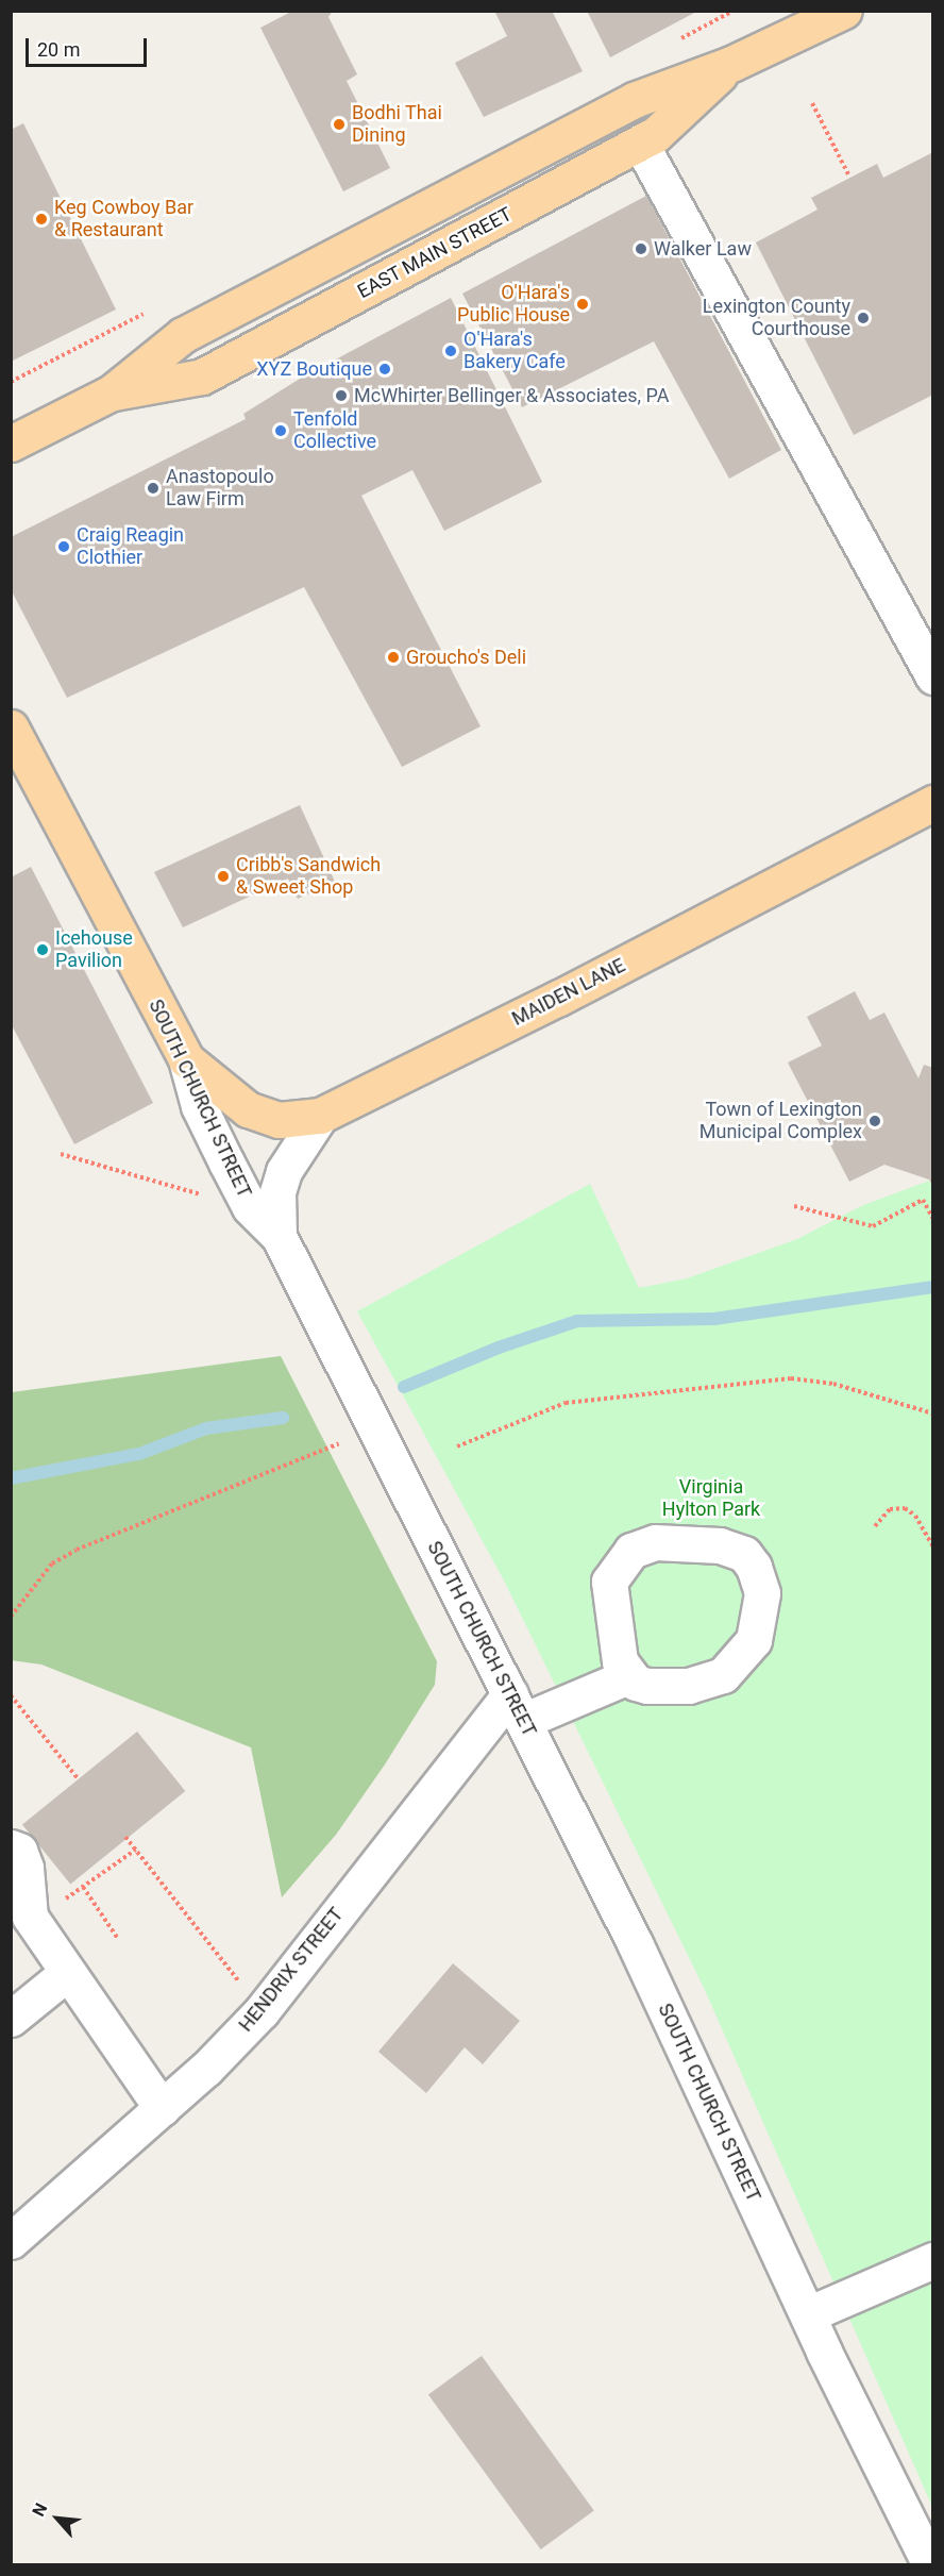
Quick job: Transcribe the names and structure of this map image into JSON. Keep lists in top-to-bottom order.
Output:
{
  "streets": {
    "main road": ["EAST MAIN STREET", "MAIDEN LANE", "SOUTH CHURCH STREET"],
    "street": ["HENDRIX STREET"]
  },
  "crossings": [
    ["SOUTH CHURCH STREET", "HENDRIX STREET"]
  ],
  "parks": ["Virginia Hylton Park"],
  "places": [
    "Bodhi Thai Dining",
    "Keg Cowboy Bar & Restaurant",
    "Walker Law",
    "O'Hara's Public House",
    "Lexington County Courthouse",
    "O'Hara's Bakery Cafe",
    "XYZ Boutique",
    "McWhirter Bellinger & Associates, PA",
    "Tenfold Collective",
    "Anastopoulo Law Firm",
    "Craig Reagin Clothier",
    "Groucho's Deli",
    "Cribb's Sandwich & Sweet Shop",
    "Icehouse Pavilion",
    "Town of Lexington Municipal Complex"
  ],
  "scale_bar": "20 m",
  "north": "top left"
}
